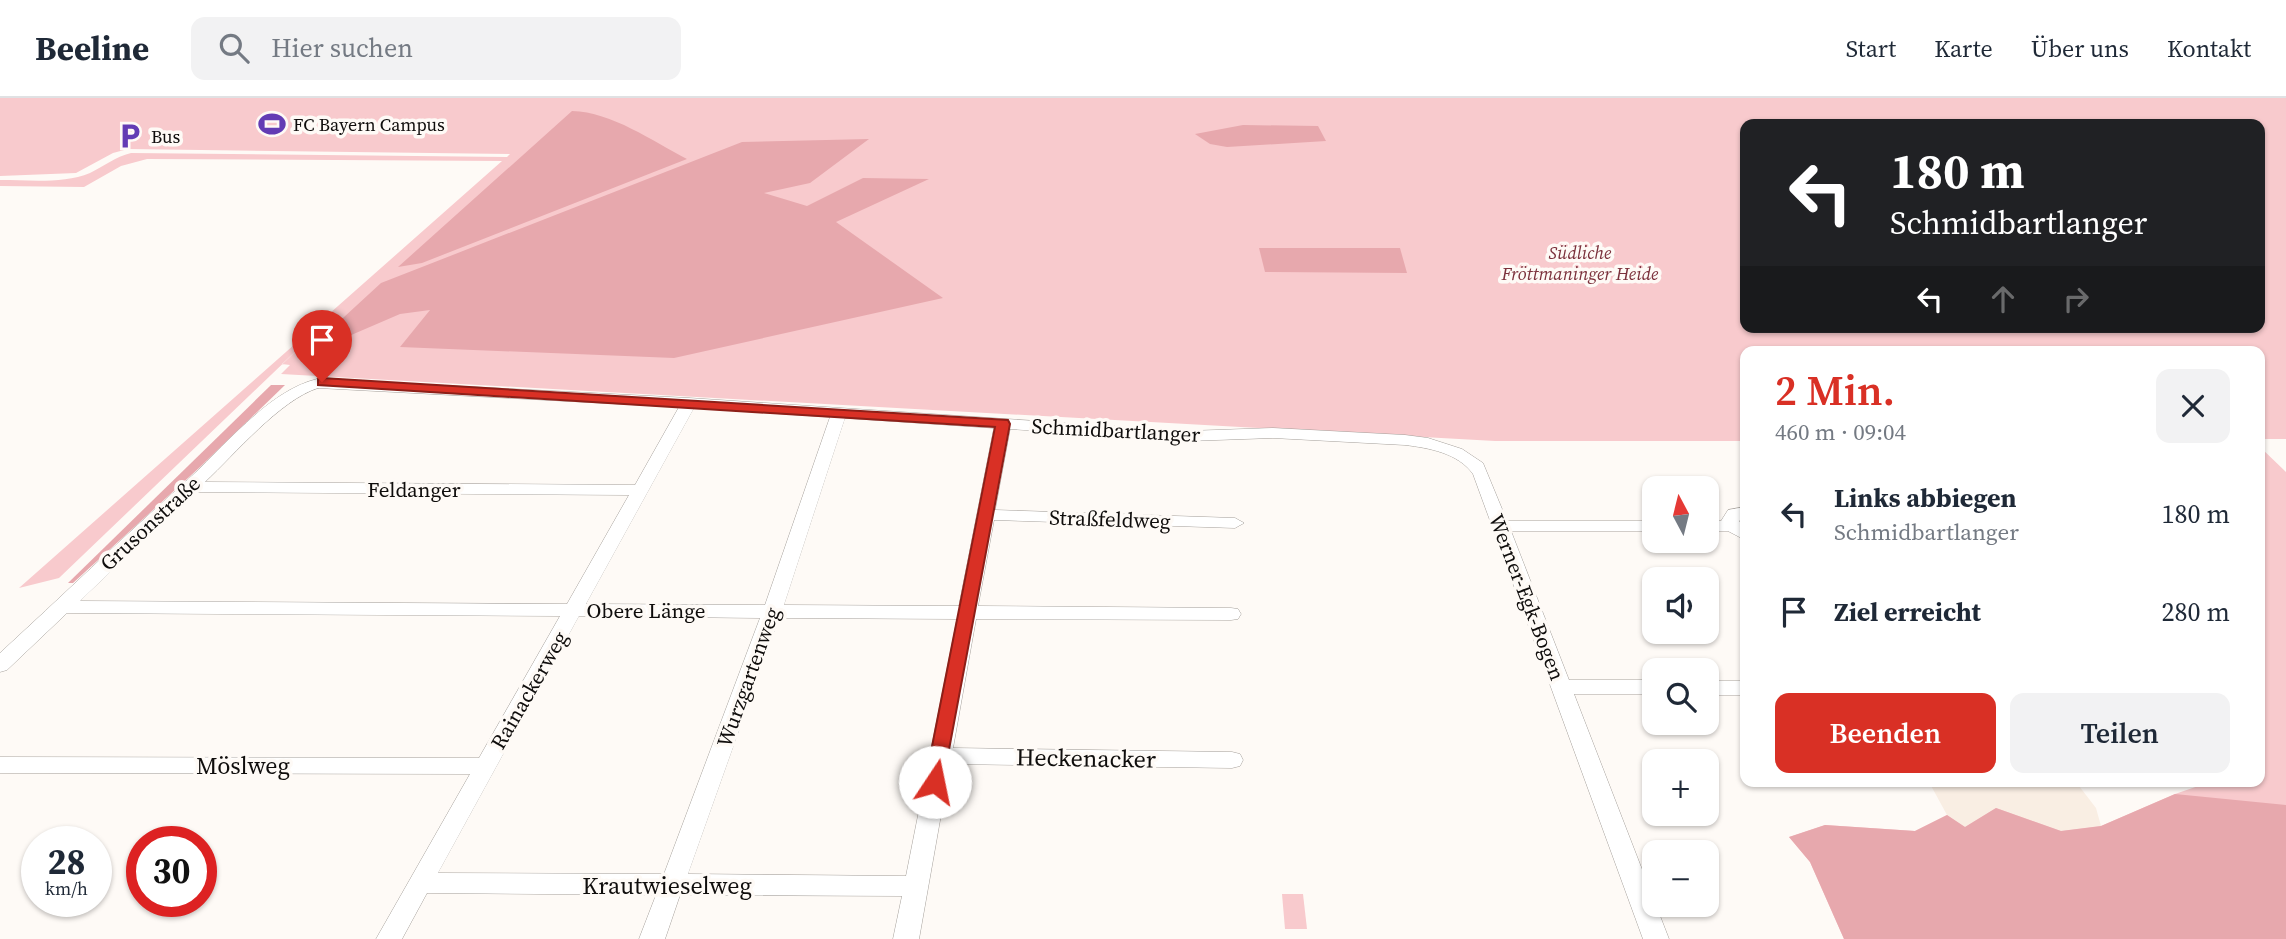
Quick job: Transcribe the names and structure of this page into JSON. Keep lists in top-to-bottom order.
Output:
{
  "streets": {
    "street": [
      "Schmidbartlanger",
      "Feldanger",
      "Straßfeldweg",
      "Grusonstraße",
      "Werner-Egk-Bogen",
      "Obere Länge",
      "Wurzgartenweg",
      "Rainackerweg",
      "Heckenacker",
      "Möslweg",
      "Krautwieselweg"
    ]
  },
  "crossings": [
    ["Schmidbartlanger", "Grusonstraße"],
    ["Schmidbartlanger", "Werner-Egk-Bogen"],
    ["Schmidbartlanger", "Wurzgartenweg"],
    ["Schmidbartlanger", "Rainackerweg"],
    ["Feldanger", "Grusonstraße"],
    ["Feldanger", "Rainackerweg"],
    ["Grusonstraße", "Obere Länge"],
    ["Obere Länge", "Wurzgartenweg"],
    ["Obere Länge", "Rainackerweg"],
    ["Wurzgartenweg", "Krautwieselweg"],
    ["Rainackerweg", "Möslweg"],
    ["Rainackerweg", "Krautwieselweg"]
  ],
  "parks": ["Südliche Fröttmaninger Heide"],
  "places": {
    "sports": ["FC Bayern Campus"],
    "parking": ["Bus"]
  },
  "north": "top",
  "page": {
    "header": "Beeline",
    "search": "Hier suchen",
    "nav": [
      "Start",
      "Karte",
      "Über uns",
      "Kontakt"
    ],
    "turn": ["180 m", "Schmidbartlanger"],
    "heading": ["2 Min.", "460 m · 09:04"],
    "list": [
      {
        "name": "Links abbiegen",
        "note": "Schmidbartlanger",
        "value": "180 m"
      },
      {
        "name": "Ziel erreicht",
        "value": "280 m"
      }
    ],
    "map_buttons": ["+", "−"],
    "buttons": ["Beenden", "Teilen"],
    "speed": "28 km/h",
    "limit": "30"
  }
}
